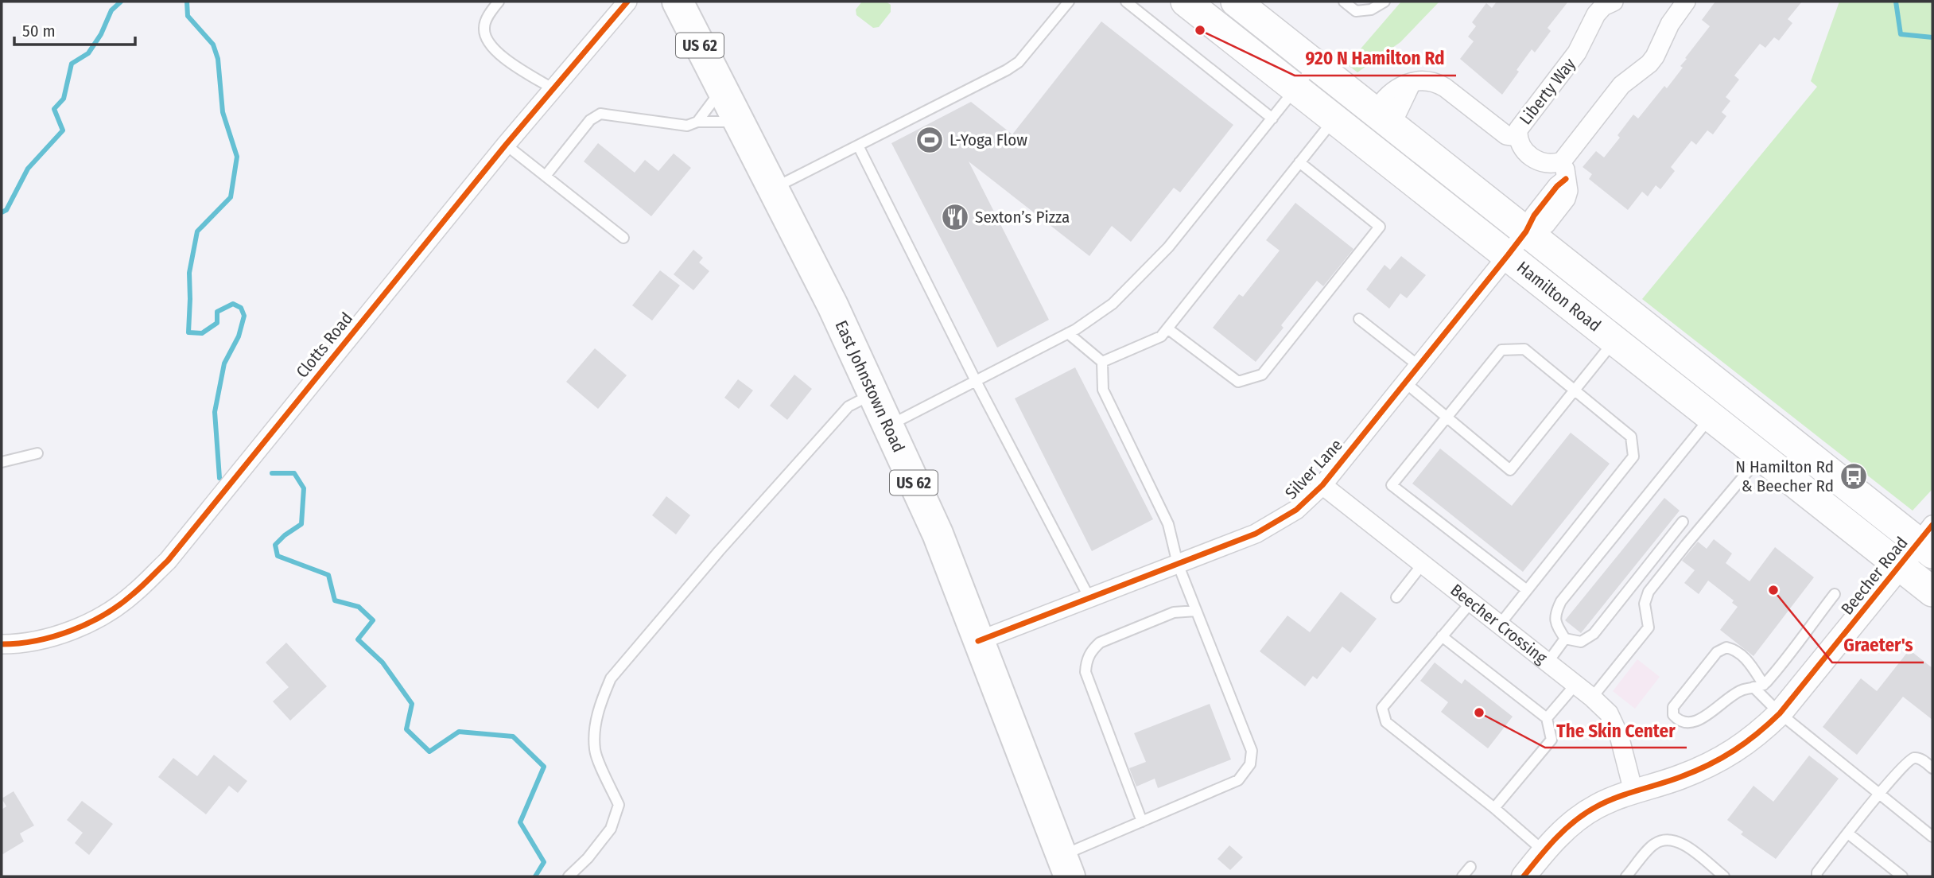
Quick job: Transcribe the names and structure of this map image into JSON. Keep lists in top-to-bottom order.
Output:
{
  "streets": {
    "highway": ["US 62", "East Johnstown Road"],
    "main road": ["Hamilton Road"],
    "street": [
      "Liberty Way",
      "Clotts Road",
      "Silver Lane",
      "Beecher Road",
      "Beecher Crossing"
    ]
  },
  "crossings": [
    ["Hamilton Road", "Silver Lane"],
    ["Hamilton Road", "Beecher Road"],
    ["East Johnstown Road", "Silver Lane"],
    ["Silver Lane", "Beecher Crossing"],
    ["Beecher Road", "Beecher Crossing"]
  ],
  "places": {
    "other": ["920 N Hamilton Rd", "Graeter's", "The Skin Center"],
    "sports": ["L-Yoga Flow"],
    "restaurant": ["Sexton’s Pizza"],
    "bus stop": ["N Hamilton Rd & Beecher Rd"]
  },
  "scale_bar": "50 m"
}
